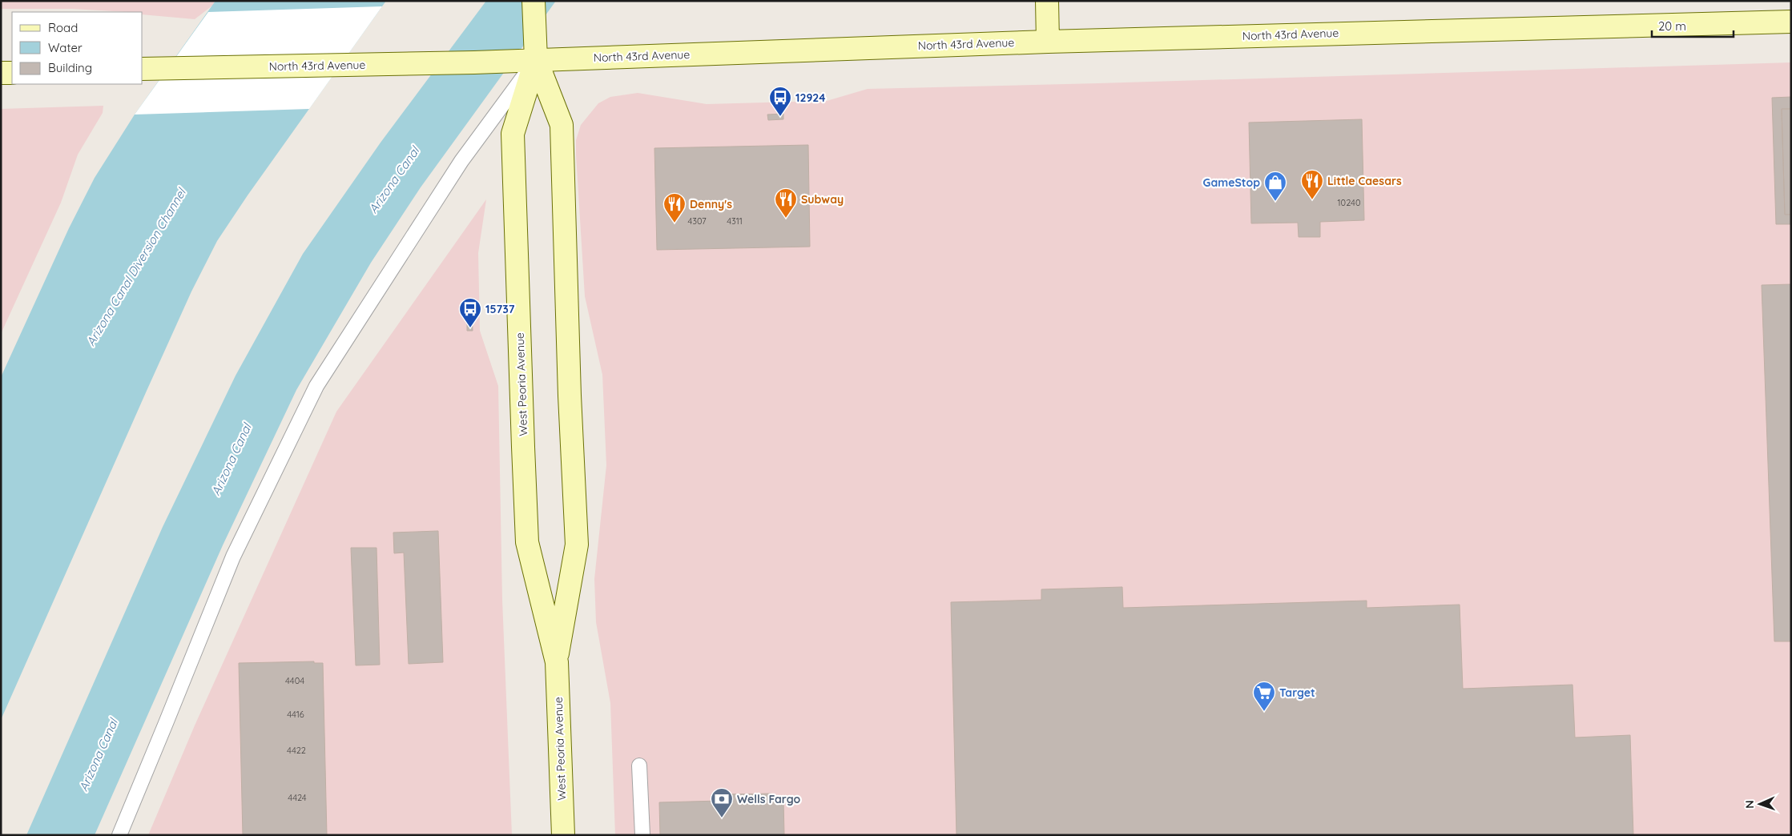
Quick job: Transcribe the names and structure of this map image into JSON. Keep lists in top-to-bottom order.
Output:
{
  "streets": {
    "main road": ["North 43rd Avenue", "West Peoria Avenue"]
  },
  "crossings": [
    ["North 43rd Avenue", "West Peoria Avenue"]
  ],
  "water": ["Arizona Canal", "Arizona Canal Diversion Channel"],
  "places": {
    "bus stop": ["12924", "15737"],
    "restaurant": ["Little Caesars", "Subway", "Denny's"],
    "shop": ["GameStop"],
    "supermarket": ["Target"],
    "bank": ["Wells Fargo"]
  },
  "house_numbers": [
    "10240",
    "4307",
    "4311",
    "4404",
    "4416",
    "4422",
    "4424"
  ],
  "legend": ["Road", "Water", "Building"],
  "scale_bar": "20 m",
  "north": "left"
}
